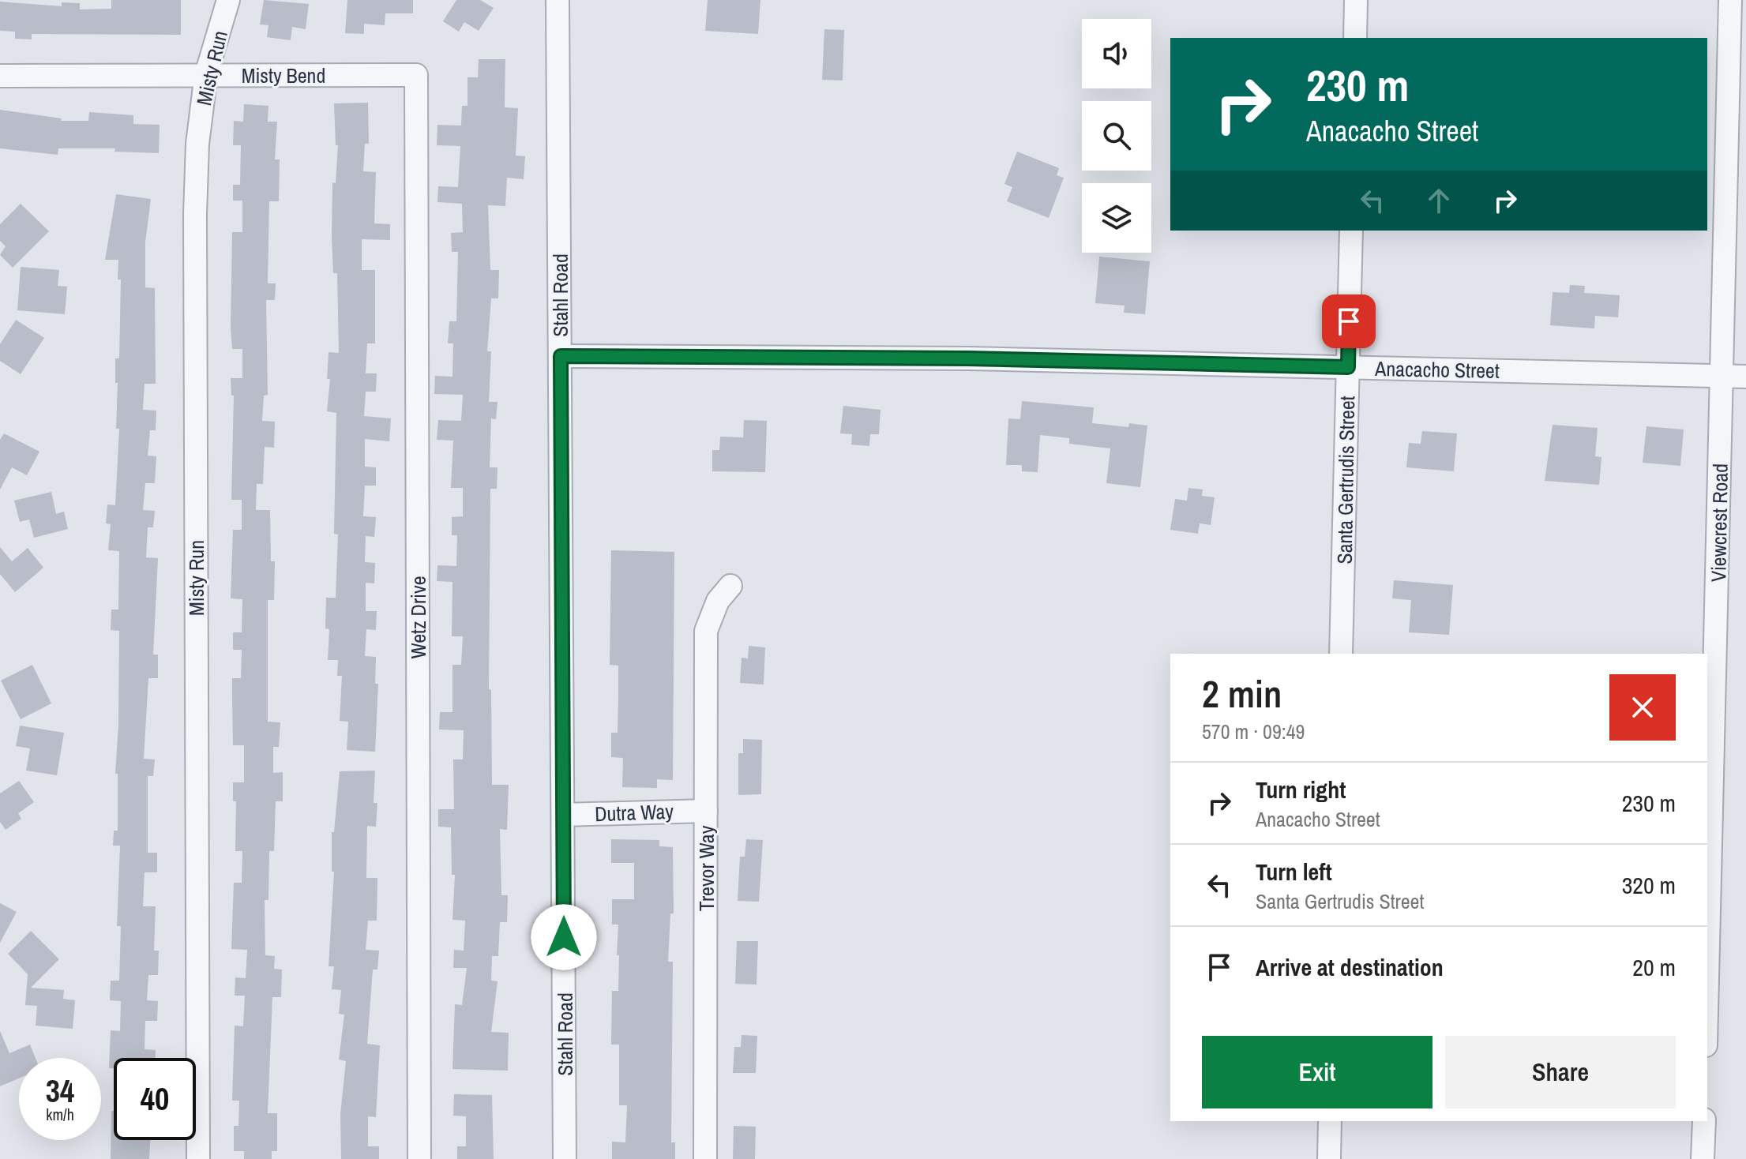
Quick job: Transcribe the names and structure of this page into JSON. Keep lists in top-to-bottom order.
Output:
{
  "streets": {
    "street": [
      "Misty Run",
      "Misty Bend",
      "Stahl Road",
      "Anacacho Street",
      "Santa Gertrudis Street",
      "Viewcrest Road",
      "Wetz Drive",
      "Dutra Way",
      "Trevor Way"
    ]
  },
  "crossings": [
    ["Misty Run", "Misty Bend"],
    ["Misty Bend", "Wetz Drive"],
    ["Stahl Road", "Anacacho Street"],
    ["Stahl Road", "Dutra Way"],
    ["Anacacho Street", "Santa Gertrudis Street"],
    ["Anacacho Street", "Viewcrest Road"],
    ["Dutra Way", "Trevor Way"]
  ],
  "page": {
    "turn": ["230 m", "Anacacho Street"],
    "heading": ["2 min", "570 m · 09:49"],
    "list": [
      {
        "name": "Turn right",
        "note": "Anacacho Street",
        "value": "230 m"
      },
      {
        "name": "Turn left",
        "note": "Santa Gertrudis Street",
        "value": "320 m"
      },
      {
        "name": "Arrive at destination",
        "value": "20 m"
      }
    ],
    "buttons": ["Exit", "Share"],
    "speed": "34 km/h",
    "limit": "40"
  }
}
